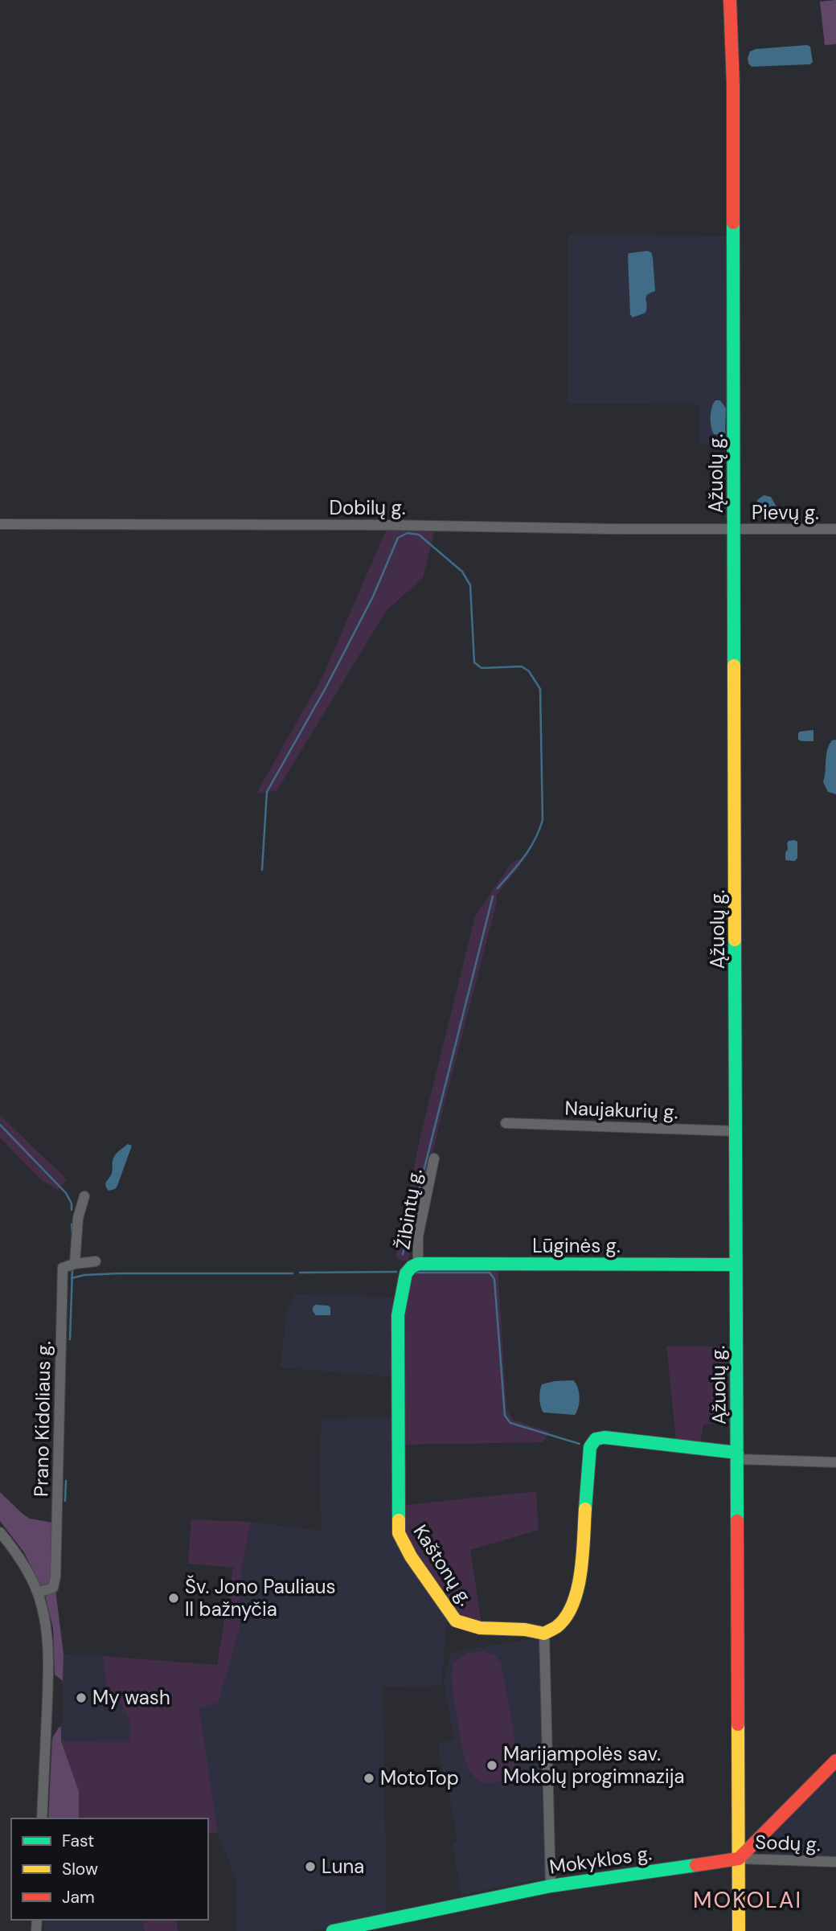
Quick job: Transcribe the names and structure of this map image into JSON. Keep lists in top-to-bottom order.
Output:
{
  "streets": {
    "street": [
      "Ąžuolų g.",
      "Dobilų g.",
      "Pievų g.",
      "Naujakurių g.",
      "Žibintų g.",
      "Lūginės g.",
      "Prano Kidoliaus g.",
      "Kaštonų g.",
      "Sodų g.",
      "Mokyklos g."
    ]
  },
  "crossings": [
    ["Ąžuolų g.", "Dobilų g."],
    ["Ąžuolų g.", "Pievų g."],
    ["Ąžuolų g.", "Naujakurių g."],
    ["Ąžuolų g.", "Lūginės g."],
    ["Ąžuolų g.", "Sodų g."],
    ["Ąžuolų g.", "Mokyklos g."],
    ["Dobilų g.", "Pievų g."],
    ["Žibintų g.", "Lūginės g."],
    ["Žibintų g.", "Kaštonų g."],
    ["Lūginės g.", "Kaštonų g."],
    ["Sodų g.", "Mokyklos g."]
  ],
  "districts": ["MOKOLAI"],
  "places": [
    "Šv. Jono Pauliaus II bažnyčia",
    "My wash",
    "Marijampolės sav. Mokolų progimnazija",
    "MotoTop",
    "Luna"
  ],
  "legend": ["Fast", "Slow", "Jam"]
}
